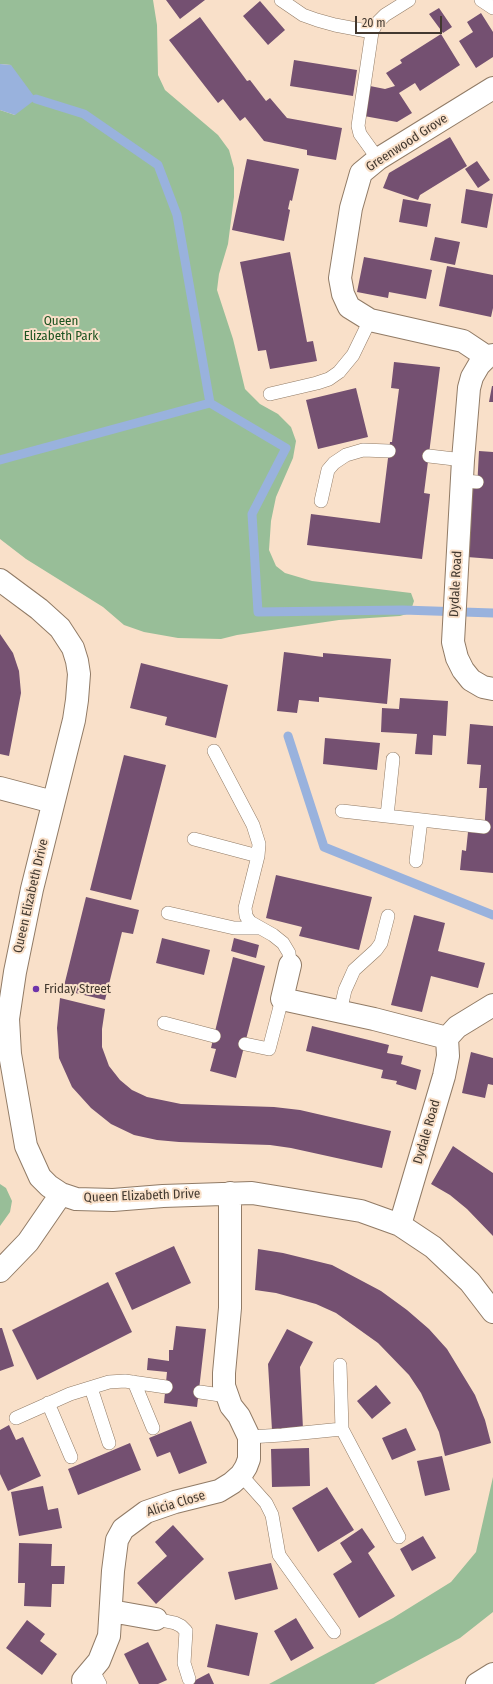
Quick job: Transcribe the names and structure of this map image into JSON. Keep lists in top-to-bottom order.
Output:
{
  "streets": {
    "street": [
      "Greenwood Grove",
      "Dydale Road",
      "Queen Elizabeth Drive",
      "Alicia Close"
    ]
  },
  "crossings": [
    ["Greenwood Grove", "Dydale Road"],
    ["Dydale Road", "Queen Elizabeth Drive"]
  ],
  "parks": ["Queen Elizabeth Park"],
  "places": ["Friday Street"],
  "scale_bar": "20 m"
}
